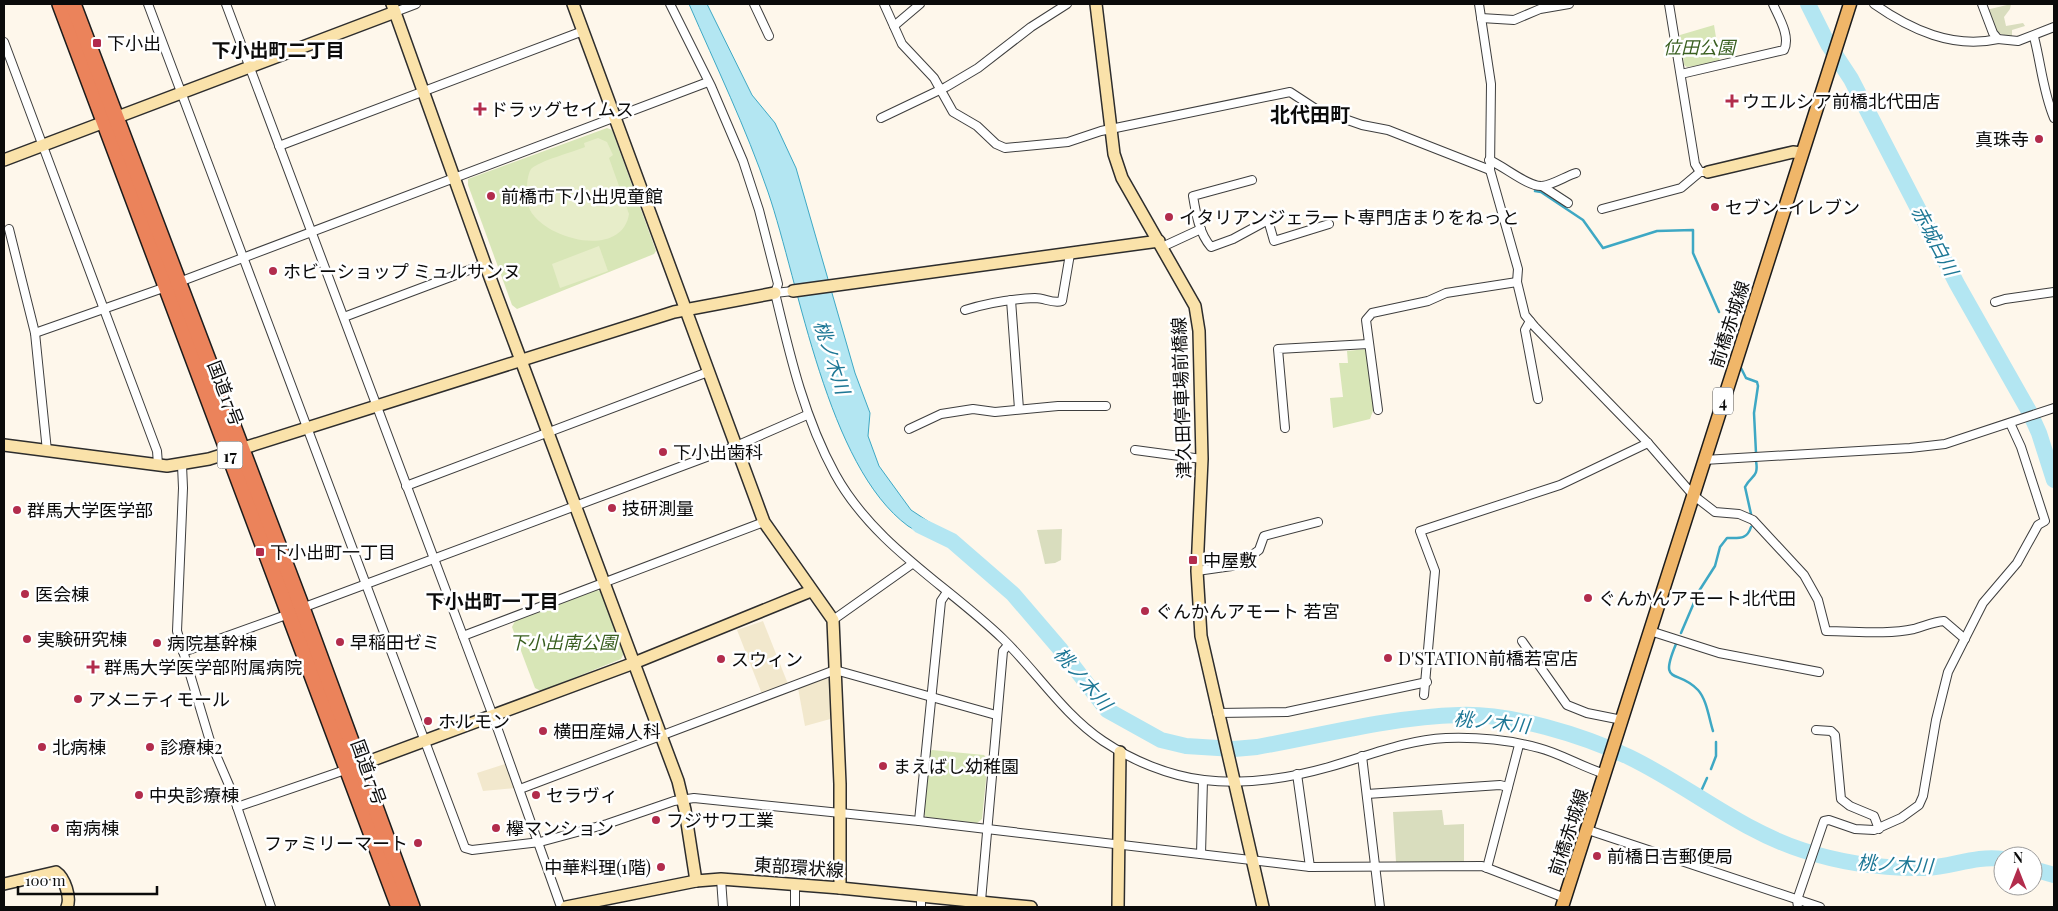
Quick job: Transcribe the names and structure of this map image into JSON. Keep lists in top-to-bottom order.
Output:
{
  "streets": {
    "highway": ["国道17号", "17"],
    "main road": ["前橋赤城線", "4"],
    "street": ["津久田停車場前橋線", "東部環状線"]
  },
  "crossings": [
    ["前橋赤城線", "4"]
  ],
  "districts": ["下小出町二丁目", "北代田町", "下小出町一丁目"],
  "water": ["赤城白川", "桃ノ木川"],
  "parks": ["位田公園", "下小出南公園"],
  "places": {
    "transit": ["下小出", "下小出町一丁目", "中屋敷"],
    "health": ["ウエルシア前橋北代田店", "ドラッグセイムス", "群馬大学医学部附属病院"],
    "other": [
      "真珠寺",
      "前橋市下小出児童館",
      "セブン-イレブン",
      "イタリアンジェラート専門店まりをねっと",
      "ホビーショップ ミュルサンヌ",
      "下小出歯科",
      "技研測量",
      "群馬大学医学部",
      "医会棟",
      "ぐんかんアモート北代田",
      "ぐんかんアモート 若宮",
      "実験研究棟",
      "早稲田ゼミ",
      "病院基幹棟",
      "D'STATION前橋若宮店",
      "スウィン",
      "アメニティモール",
      "ホルモン",
      "横田産婦人科",
      "北病棟",
      "診療棟2",
      "まえばし幼稚園",
      "中央診療棟",
      "セラヴィ",
      "フジサワ工業",
      "南病棟",
      "欅マンション",
      "ファミリーマート",
      "前橋日吉郵便局",
      "中華料理(1階)"
    ]
  },
  "scale_bar": "100 m",
  "north": "top"
}
